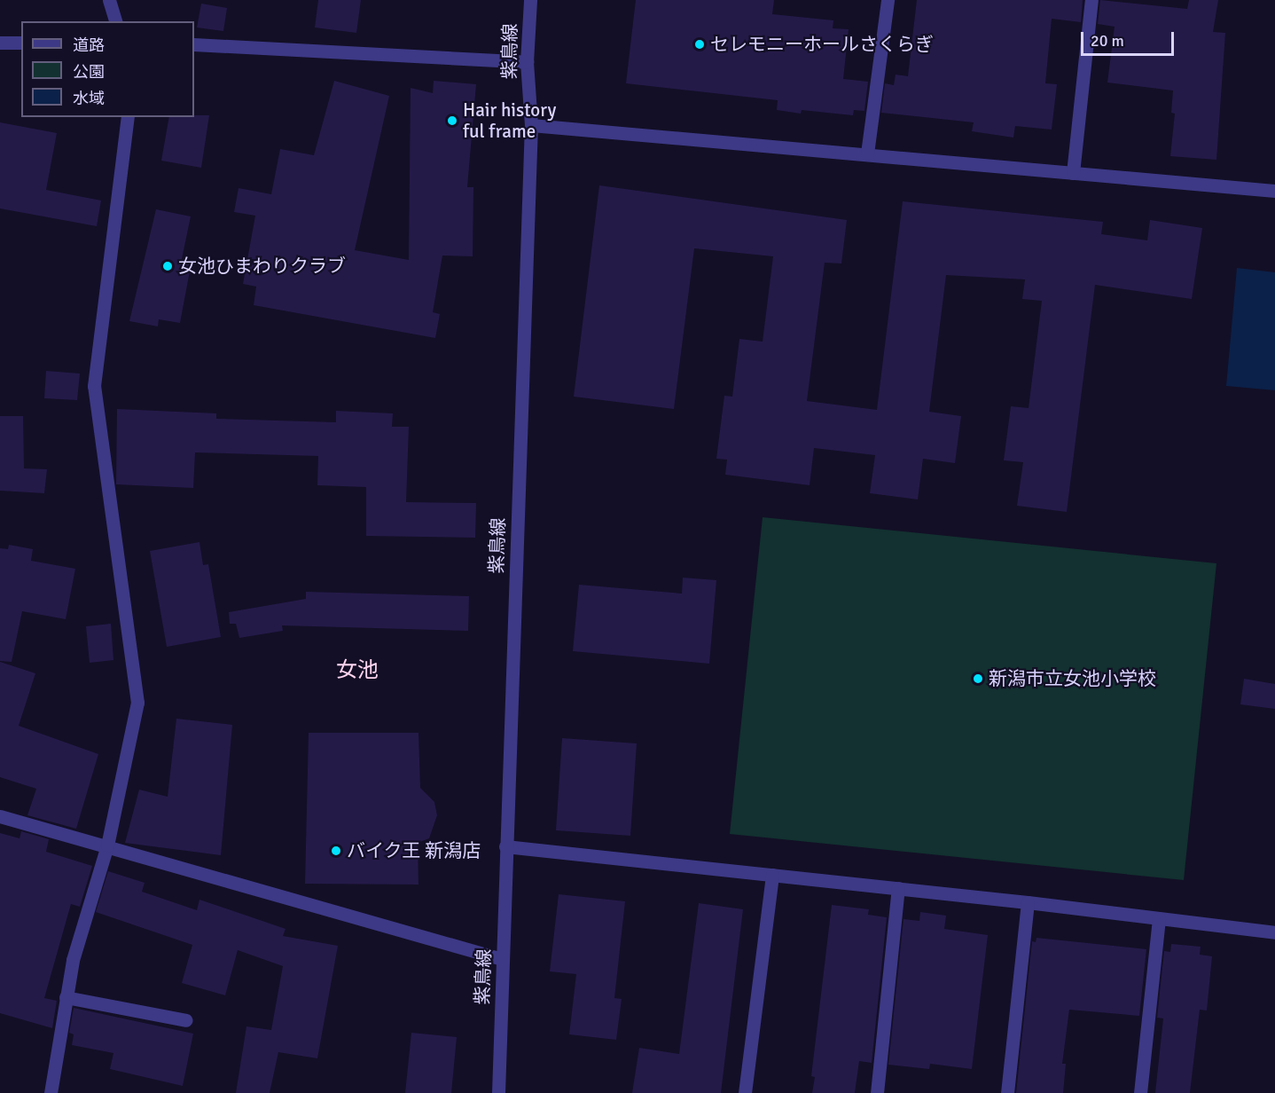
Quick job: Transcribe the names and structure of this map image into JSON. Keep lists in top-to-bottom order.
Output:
{
  "streets": {
    "street": ["紫鳥線"]
  },
  "districts": ["女池"],
  "places": [
    "セレモニーホールさくらぎ",
    "Hair history ful frame",
    "女池ひまわりクラブ",
    "新潟市立女池小学校",
    "バイク王 新潟店"
  ],
  "legend": ["道路", "公園", "水域"],
  "scale_bar": "20 m"
}
